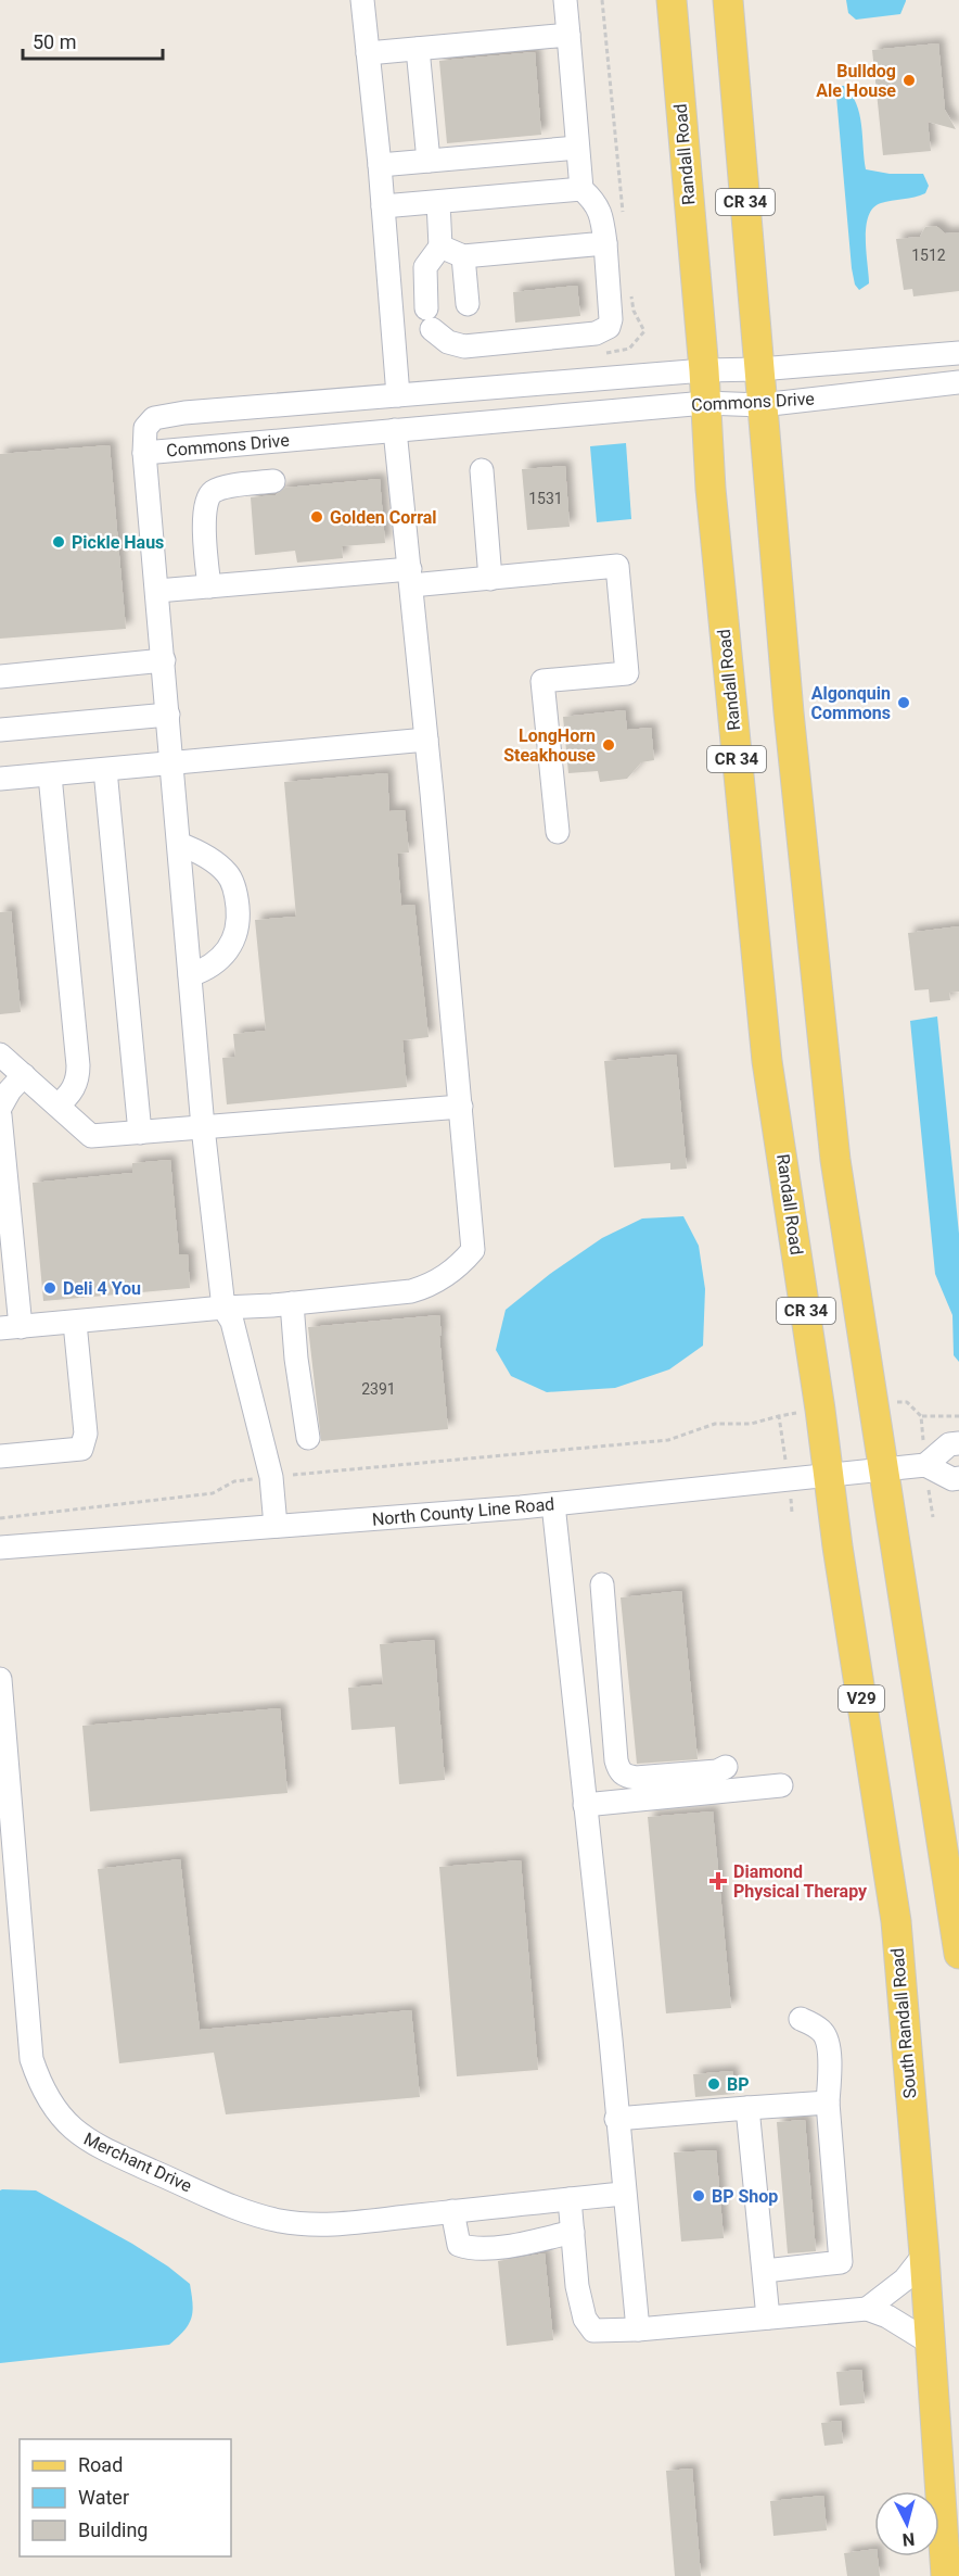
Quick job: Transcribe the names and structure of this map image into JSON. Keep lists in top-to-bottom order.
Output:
{
  "streets": {
    "main road": [
      "Randall Road",
      "CR 34",
      "V29",
      "South Randall Road"
    ],
    "street": ["Commons Drive", "North County Line Road", "Merchant Drive"]
  },
  "crossings": [
    ["Randall Road", "Commons Drive"],
    ["Randall Road", "North County Line Road"],
    ["Randall Road", "South Randall Road"],
    ["CR 34", "Commons Drive"],
    ["CR 34", "North County Line Road"],
    ["North County Line Road", "South Randall Road"]
  ],
  "places": {
    "other": [
      "Bulldog Ale House",
      "Golden Corral",
      "Pickle Haus",
      "Algonquin Commons",
      "LongHorn Steakhouse",
      "Deli 4 You",
      "BP",
      "BP Shop"
    ],
    "health": ["Diamond Physical Therapy"]
  },
  "house_numbers": ["1512", "1531", "2391"],
  "legend": ["Road", "Water", "Building"],
  "scale_bar": "50 m",
  "north": "bottom"
}
